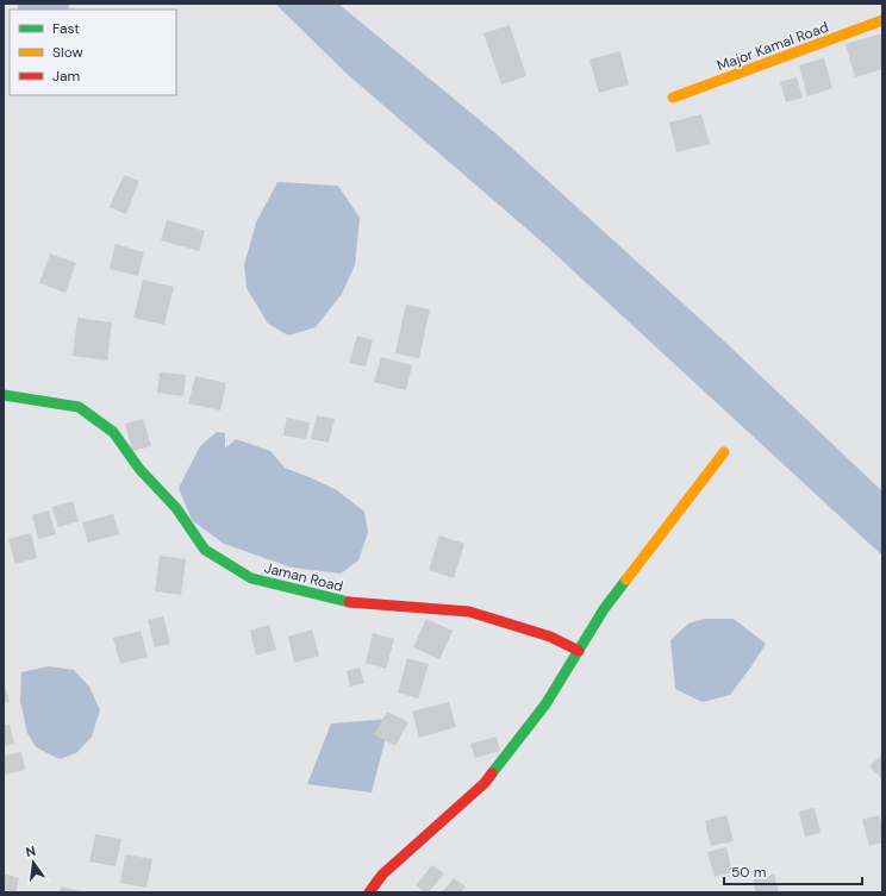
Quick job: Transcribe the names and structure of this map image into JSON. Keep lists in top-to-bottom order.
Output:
{
  "streets": {
    "street": ["Major Kamal Road", "Jaman Road"]
  },
  "legend": ["Fast", "Slow", "Jam"],
  "scale_bar": "50 m",
  "north": "top"
}
